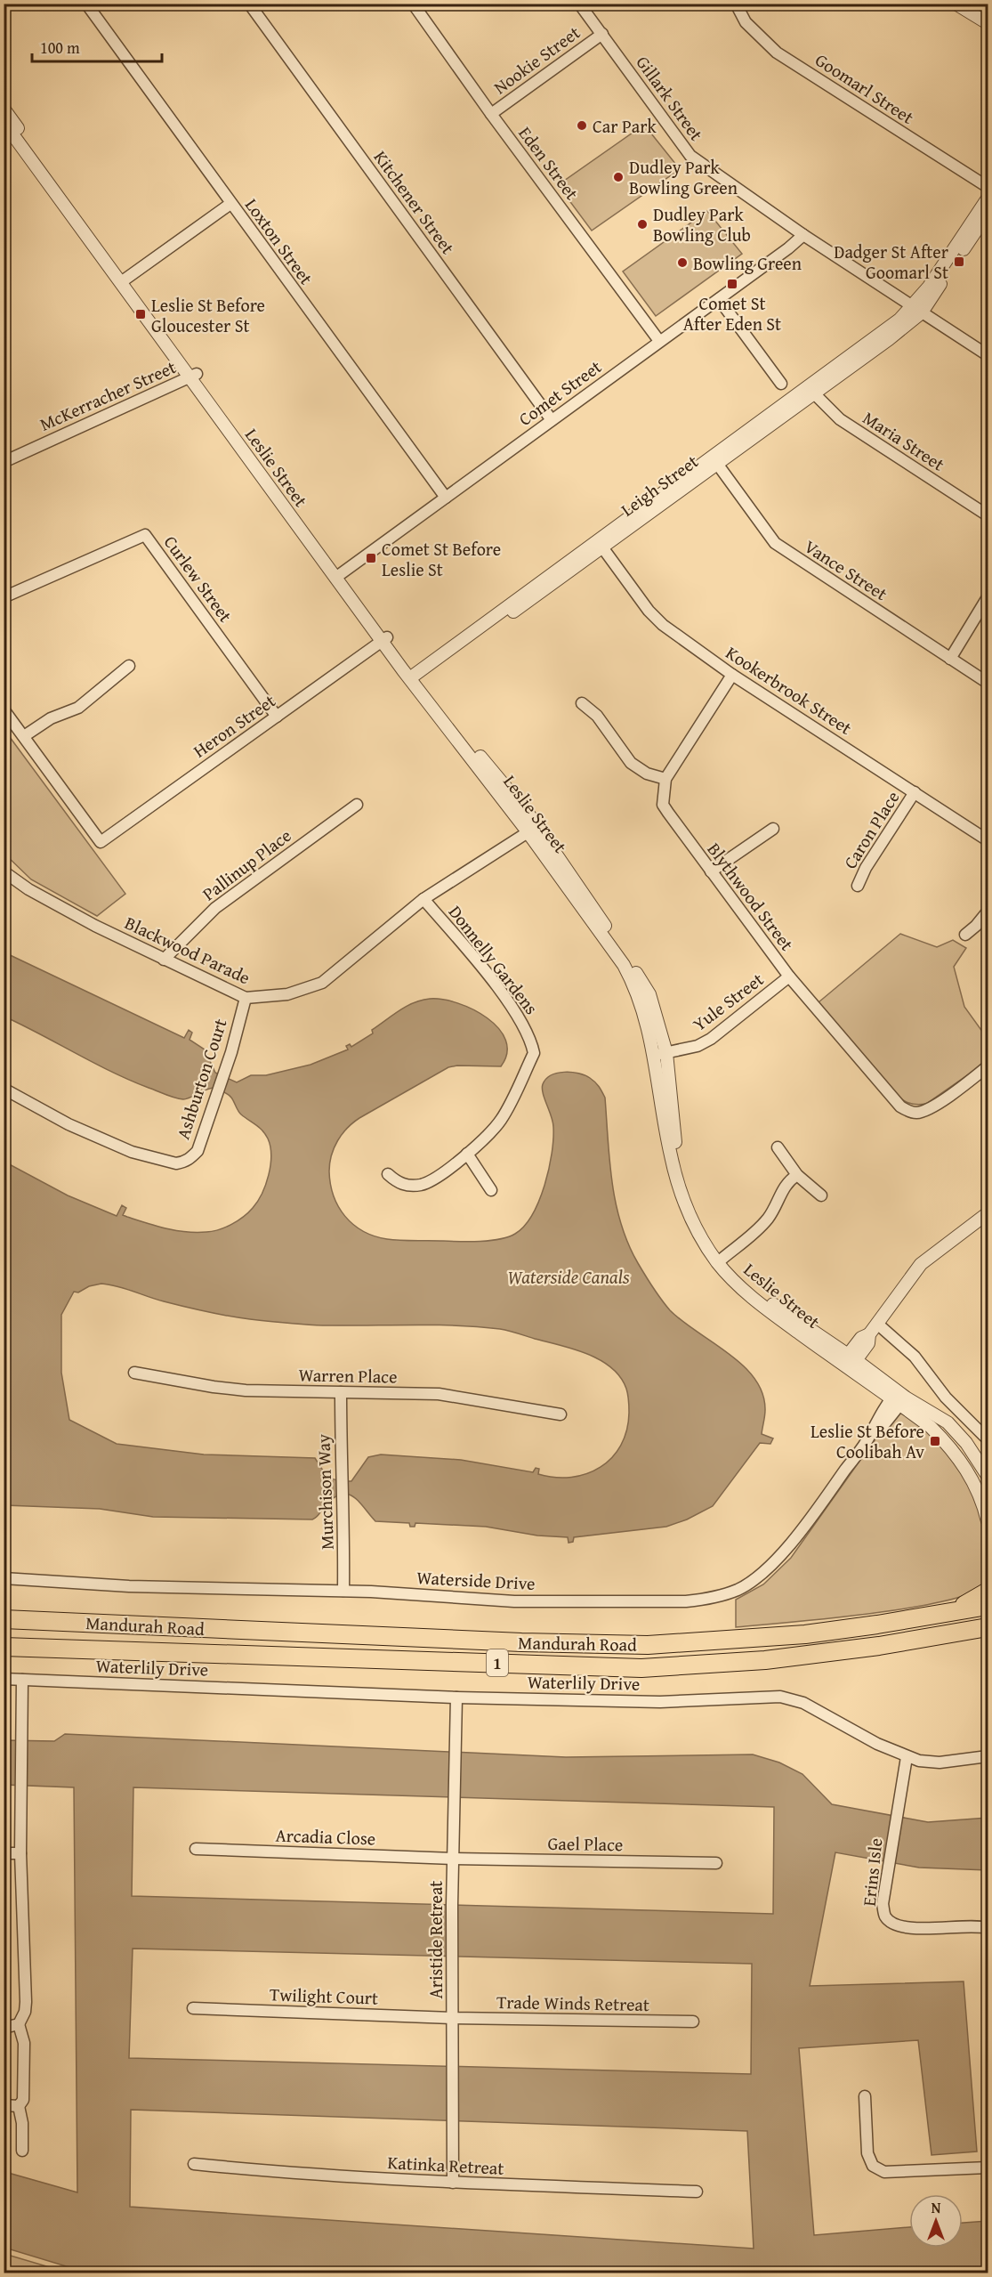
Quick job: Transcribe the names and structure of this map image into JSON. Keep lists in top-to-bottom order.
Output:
{
  "streets": {
    "highway": ["Mandurah Road", "1"],
    "street": [
      "Nookie Street",
      "Goomarl Street",
      "Gillark Street",
      "Eden Street",
      "Kitchener Street",
      "Loxton Street",
      "Comet Street",
      "McKerracher Street",
      "Maria Street",
      "Leslie Street",
      "Leigh Street",
      "Vance Street",
      "Curlew Street",
      "Kookerbrook Street",
      "Heron Street",
      "Caron Place",
      "Pallinup Place",
      "Blythwood Street",
      "Blackwood Parade",
      "Donnelly Gardens",
      "Yule Street",
      "Ashburton Court",
      "Warren Place",
      "Murchison Way",
      "Waterside Drive",
      "Waterlily Drive",
      "Arcadia Close",
      "Gael Place",
      "Erins Isle",
      "Aristide Retreat",
      "Twilight Court",
      "Trade Winds Retreat",
      "Katinka Retreat"
    ]
  },
  "crossings": [
    ["Nookie Street", "Gillark Street"],
    ["Nookie Street", "Eden Street"],
    ["Gillark Street", "Comet Street"],
    ["Gillark Street", "Leigh Street"],
    ["Eden Street", "Comet Street"],
    ["Kitchener Street", "Comet Street"],
    ["Loxton Street", "Comet Street"],
    ["Comet Street", "Leslie Street"],
    ["McKerracher Street", "Leslie Street"],
    ["Maria Street", "Leigh Street"],
    ["Leslie Street", "Leigh Street"],
    ["Leslie Street", "Heron Street"],
    ["Leslie Street", "Blackwood Parade"],
    ["Leslie Street", "Yule Street"],
    ["Leslie Street", "Waterside Drive"],
    ["Leigh Street", "Vance Street"],
    ["Leigh Street", "Kookerbrook Street"],
    ["Curlew Street", "Heron Street"],
    ["Kookerbrook Street", "Caron Place"],
    ["Kookerbrook Street", "Blythwood Street"],
    ["Pallinup Place", "Blackwood Parade"],
    ["Blythwood Street", "Yule Street"],
    ["Blackwood Parade", "Donnelly Gardens"],
    ["Blackwood Parade", "Ashburton Court"],
    ["Warren Place", "Murchison Way"],
    ["Murchison Way", "Waterside Drive"],
    ["Waterlily Drive", "Erins Isle"],
    ["Waterlily Drive", "Aristide Retreat"],
    ["Arcadia Close", "Gael Place"],
    ["Arcadia Close", "Aristide Retreat"],
    ["Gael Place", "Aristide Retreat"],
    ["Aristide Retreat", "Twilight Court"],
    ["Aristide Retreat", "Trade Winds Retreat"],
    ["Aristide Retreat", "Katinka Retreat"],
    ["Twilight Court", "Trade Winds Retreat"]
  ],
  "water": ["Waterside Canals"],
  "places": {
    "other": [
      "Car Park",
      "Dudley Park Bowling Green",
      "Dudley Park Bowling Club",
      "Bowling Green"
    ],
    "transit": [
      "Dadger St After Goomarl St",
      "Comet St After Eden St",
      "Leslie St Before Gloucester St",
      "Comet St Before Leslie St",
      "Leslie St Before Coolibah Av"
    ]
  },
  "scale_bar": "100 m",
  "north": "top"
}
